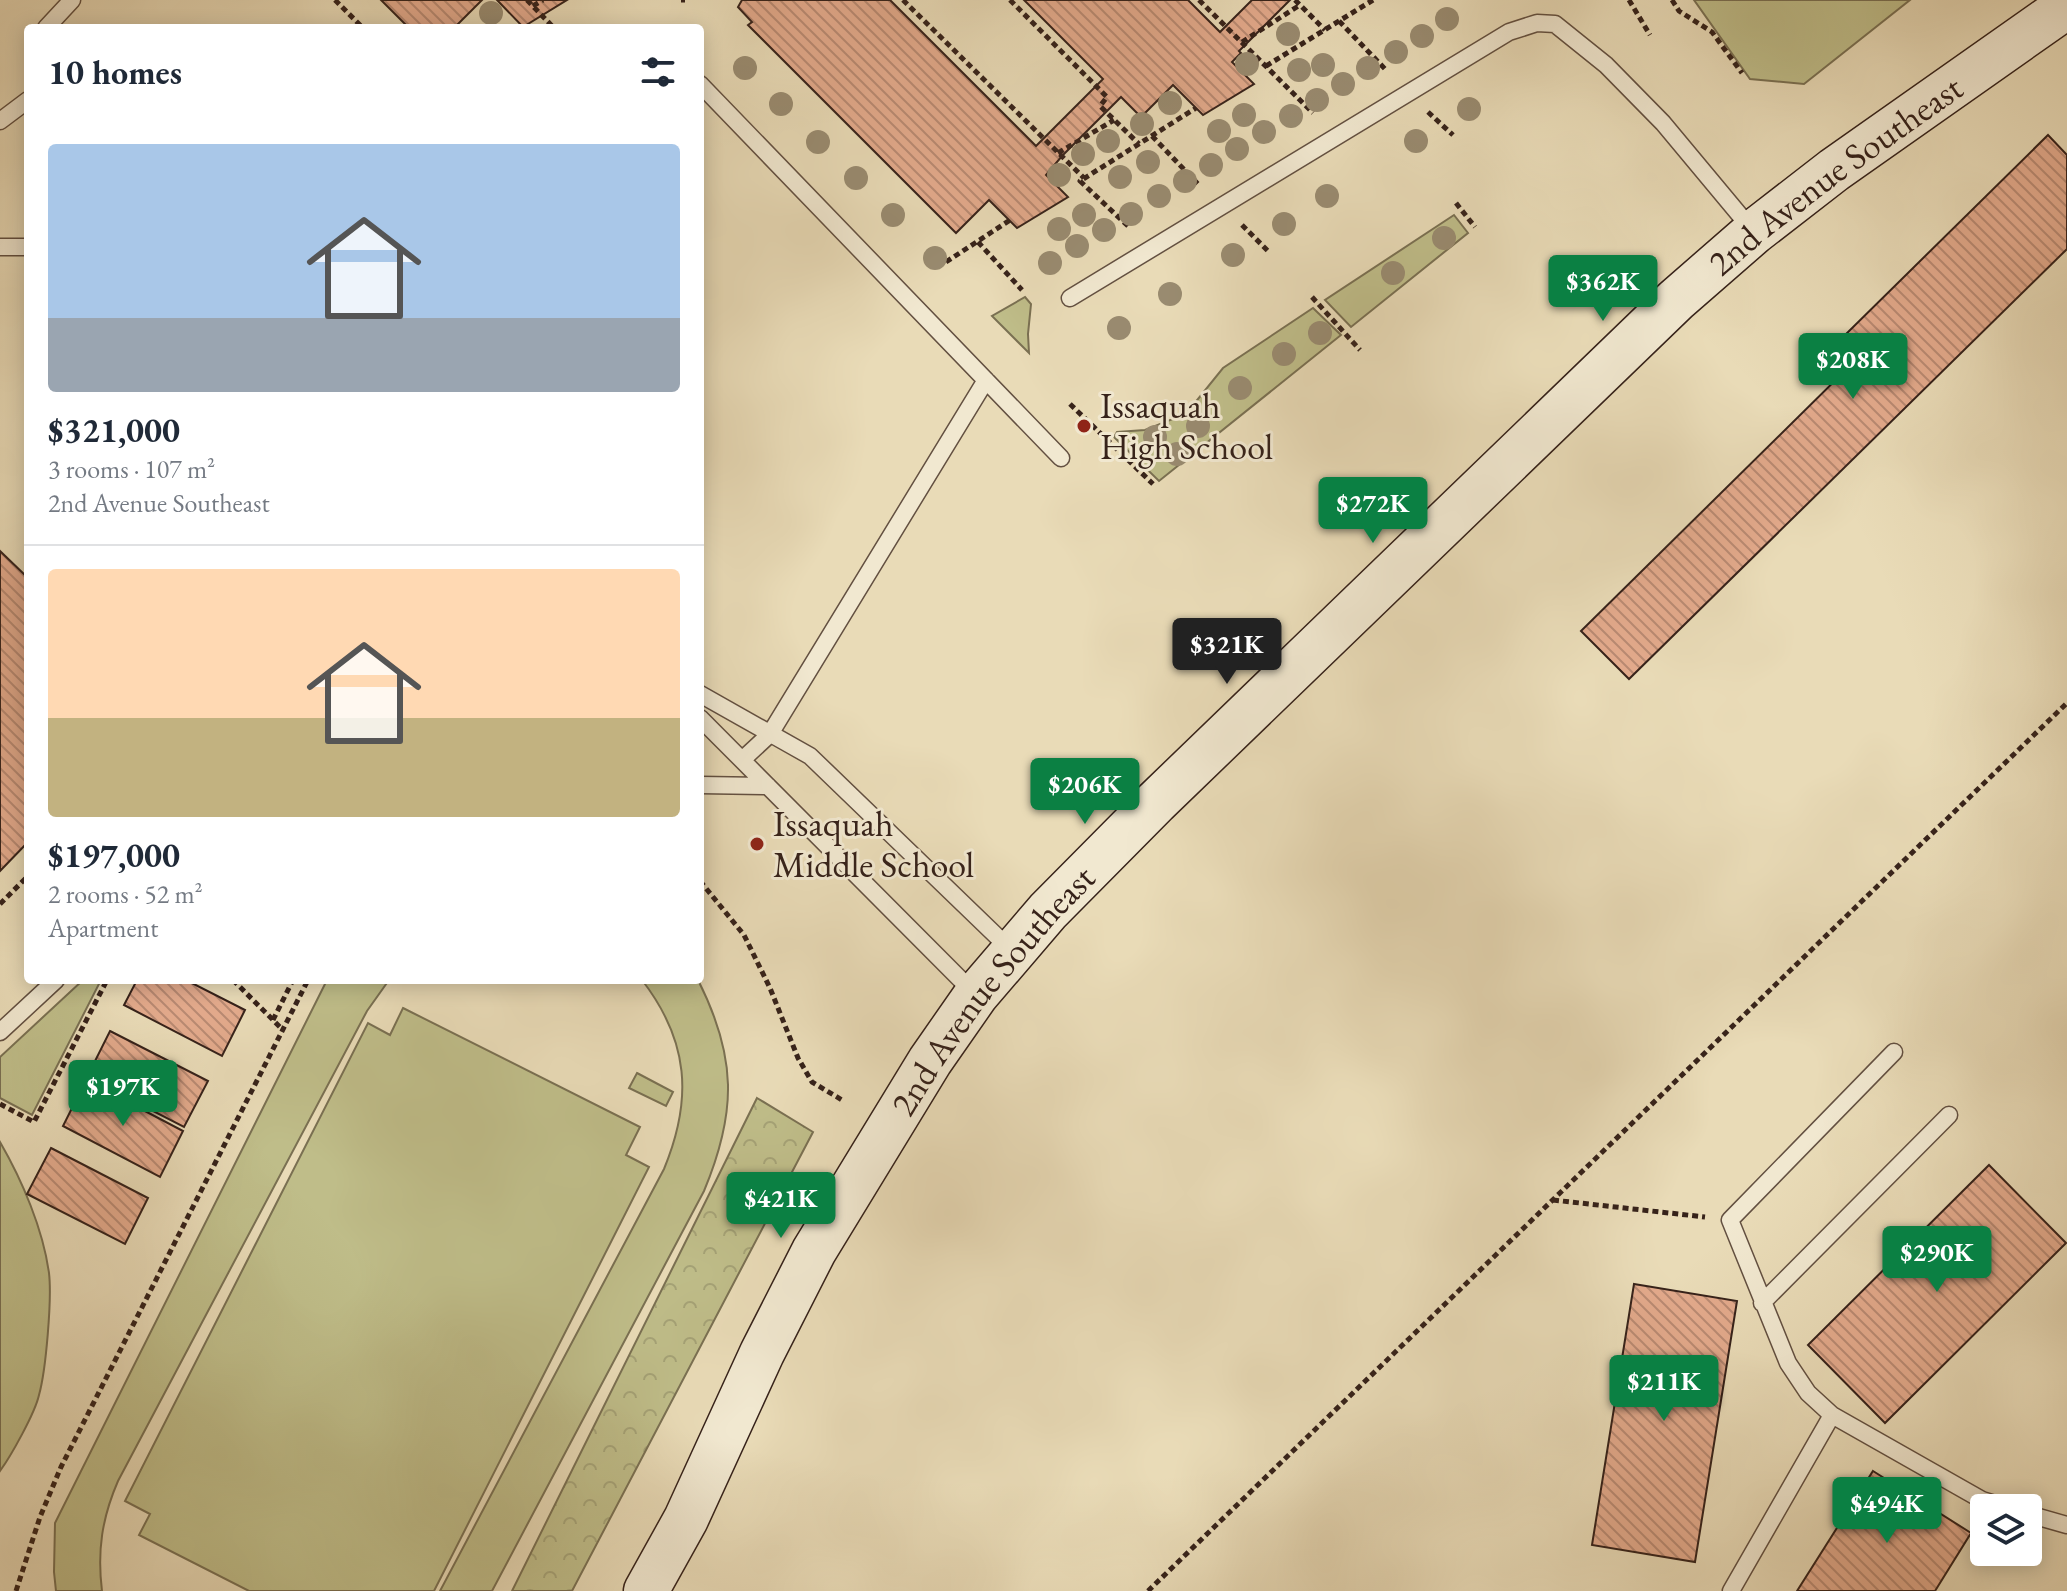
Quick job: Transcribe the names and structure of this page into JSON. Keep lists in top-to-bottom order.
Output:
{
  "streets": {
    "street": ["2nd Avenue Southeast"]
  },
  "places": ["Issaquah High School", "Issaquah Middle School"],
  "page": {
    "heading": "10 homes",
    "list": [
      {
        "name": "$321,000",
        "note": "3 rooms · 107 m² · 2nd Avenue Southeast"
      },
      {
        "name": "$197,000",
        "note": "2 rooms · 52 m² · Apartment"
      }
    ],
    "price": [
      "$362K",
      "$208K",
      "$272K",
      "$321K",
      "$206K",
      "$197K",
      "$421K",
      "$290K",
      "$211K",
      "$494K"
    ]
  }
}
